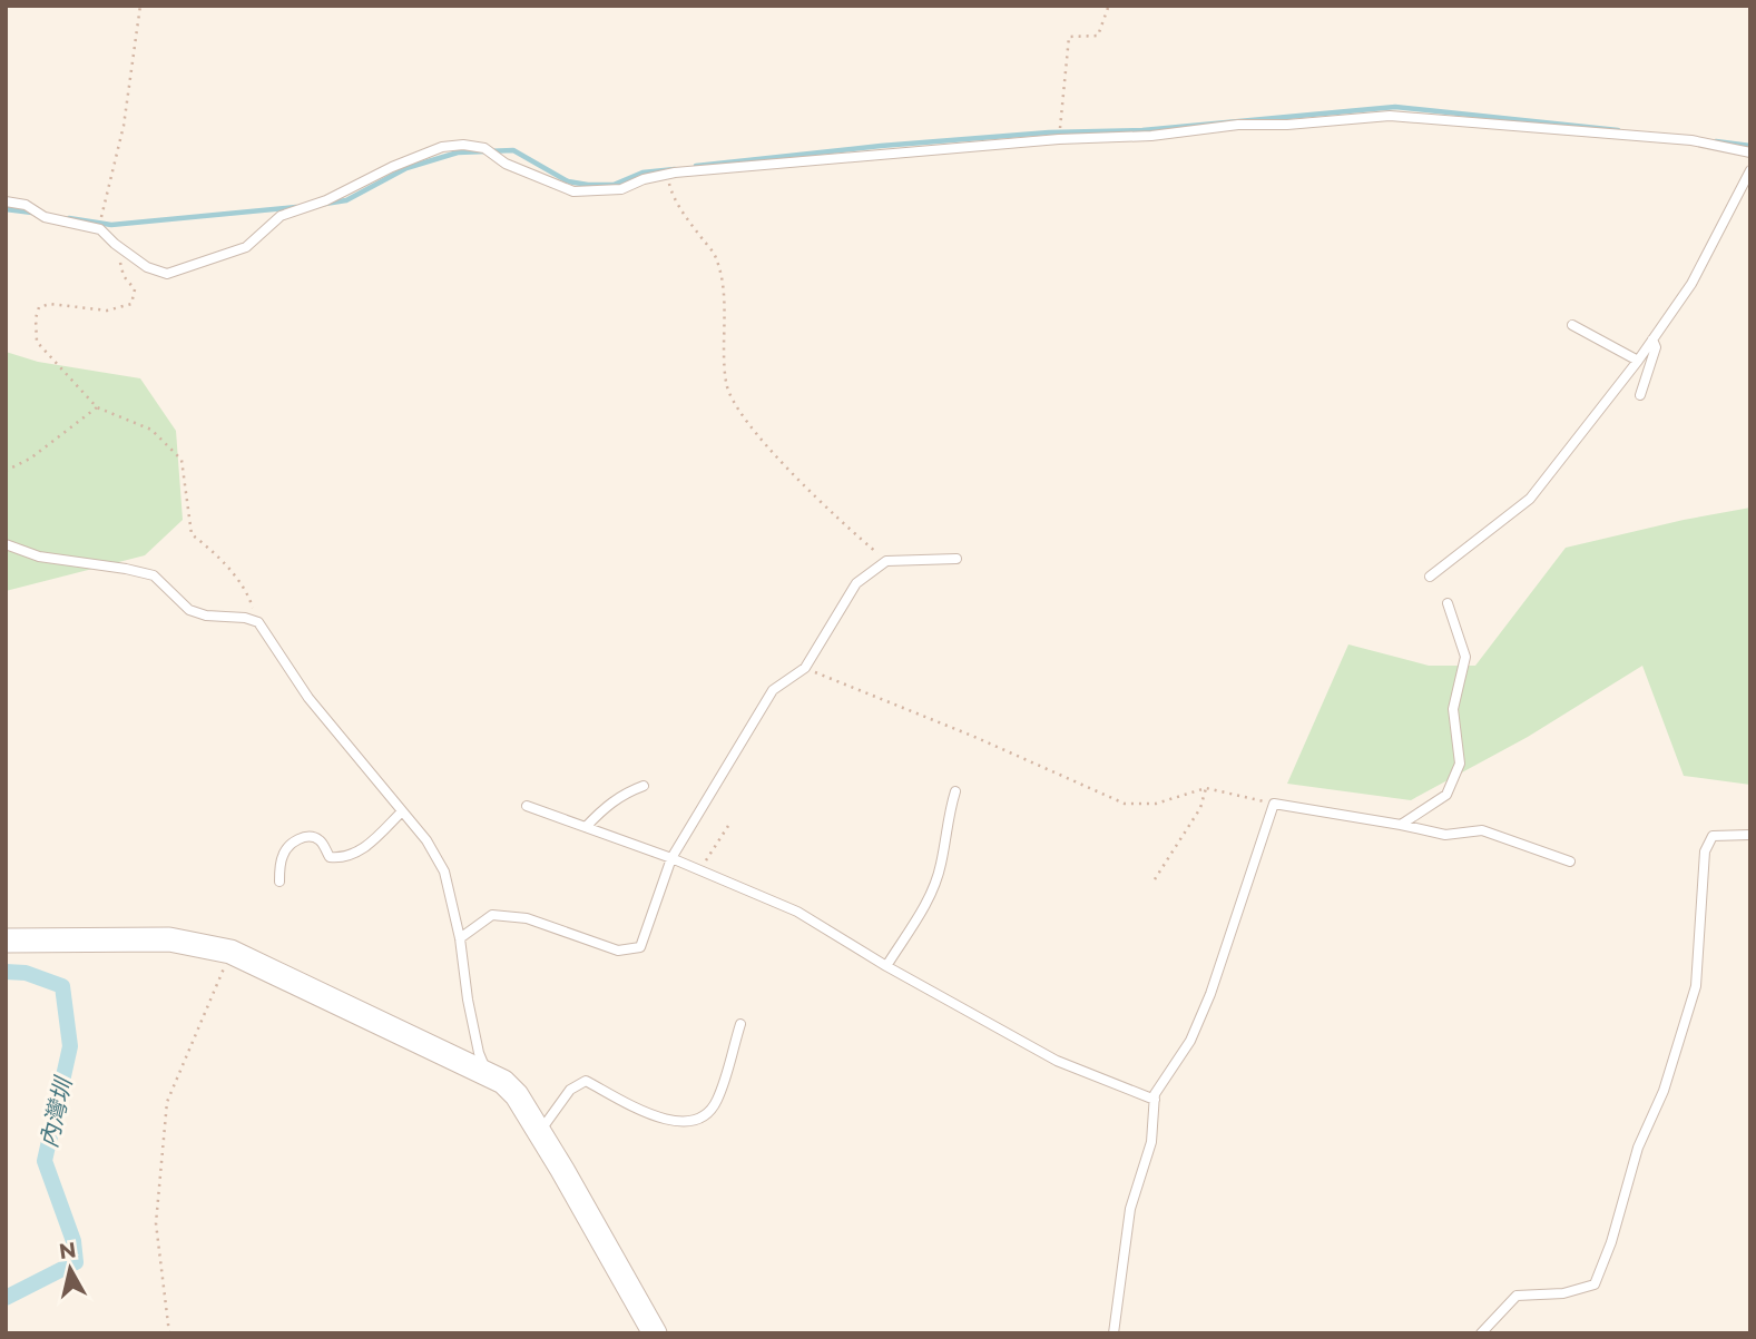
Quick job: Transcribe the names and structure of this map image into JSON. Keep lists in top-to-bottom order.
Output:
{
  "water": ["內灣圳"],
  "north": "top"
}
